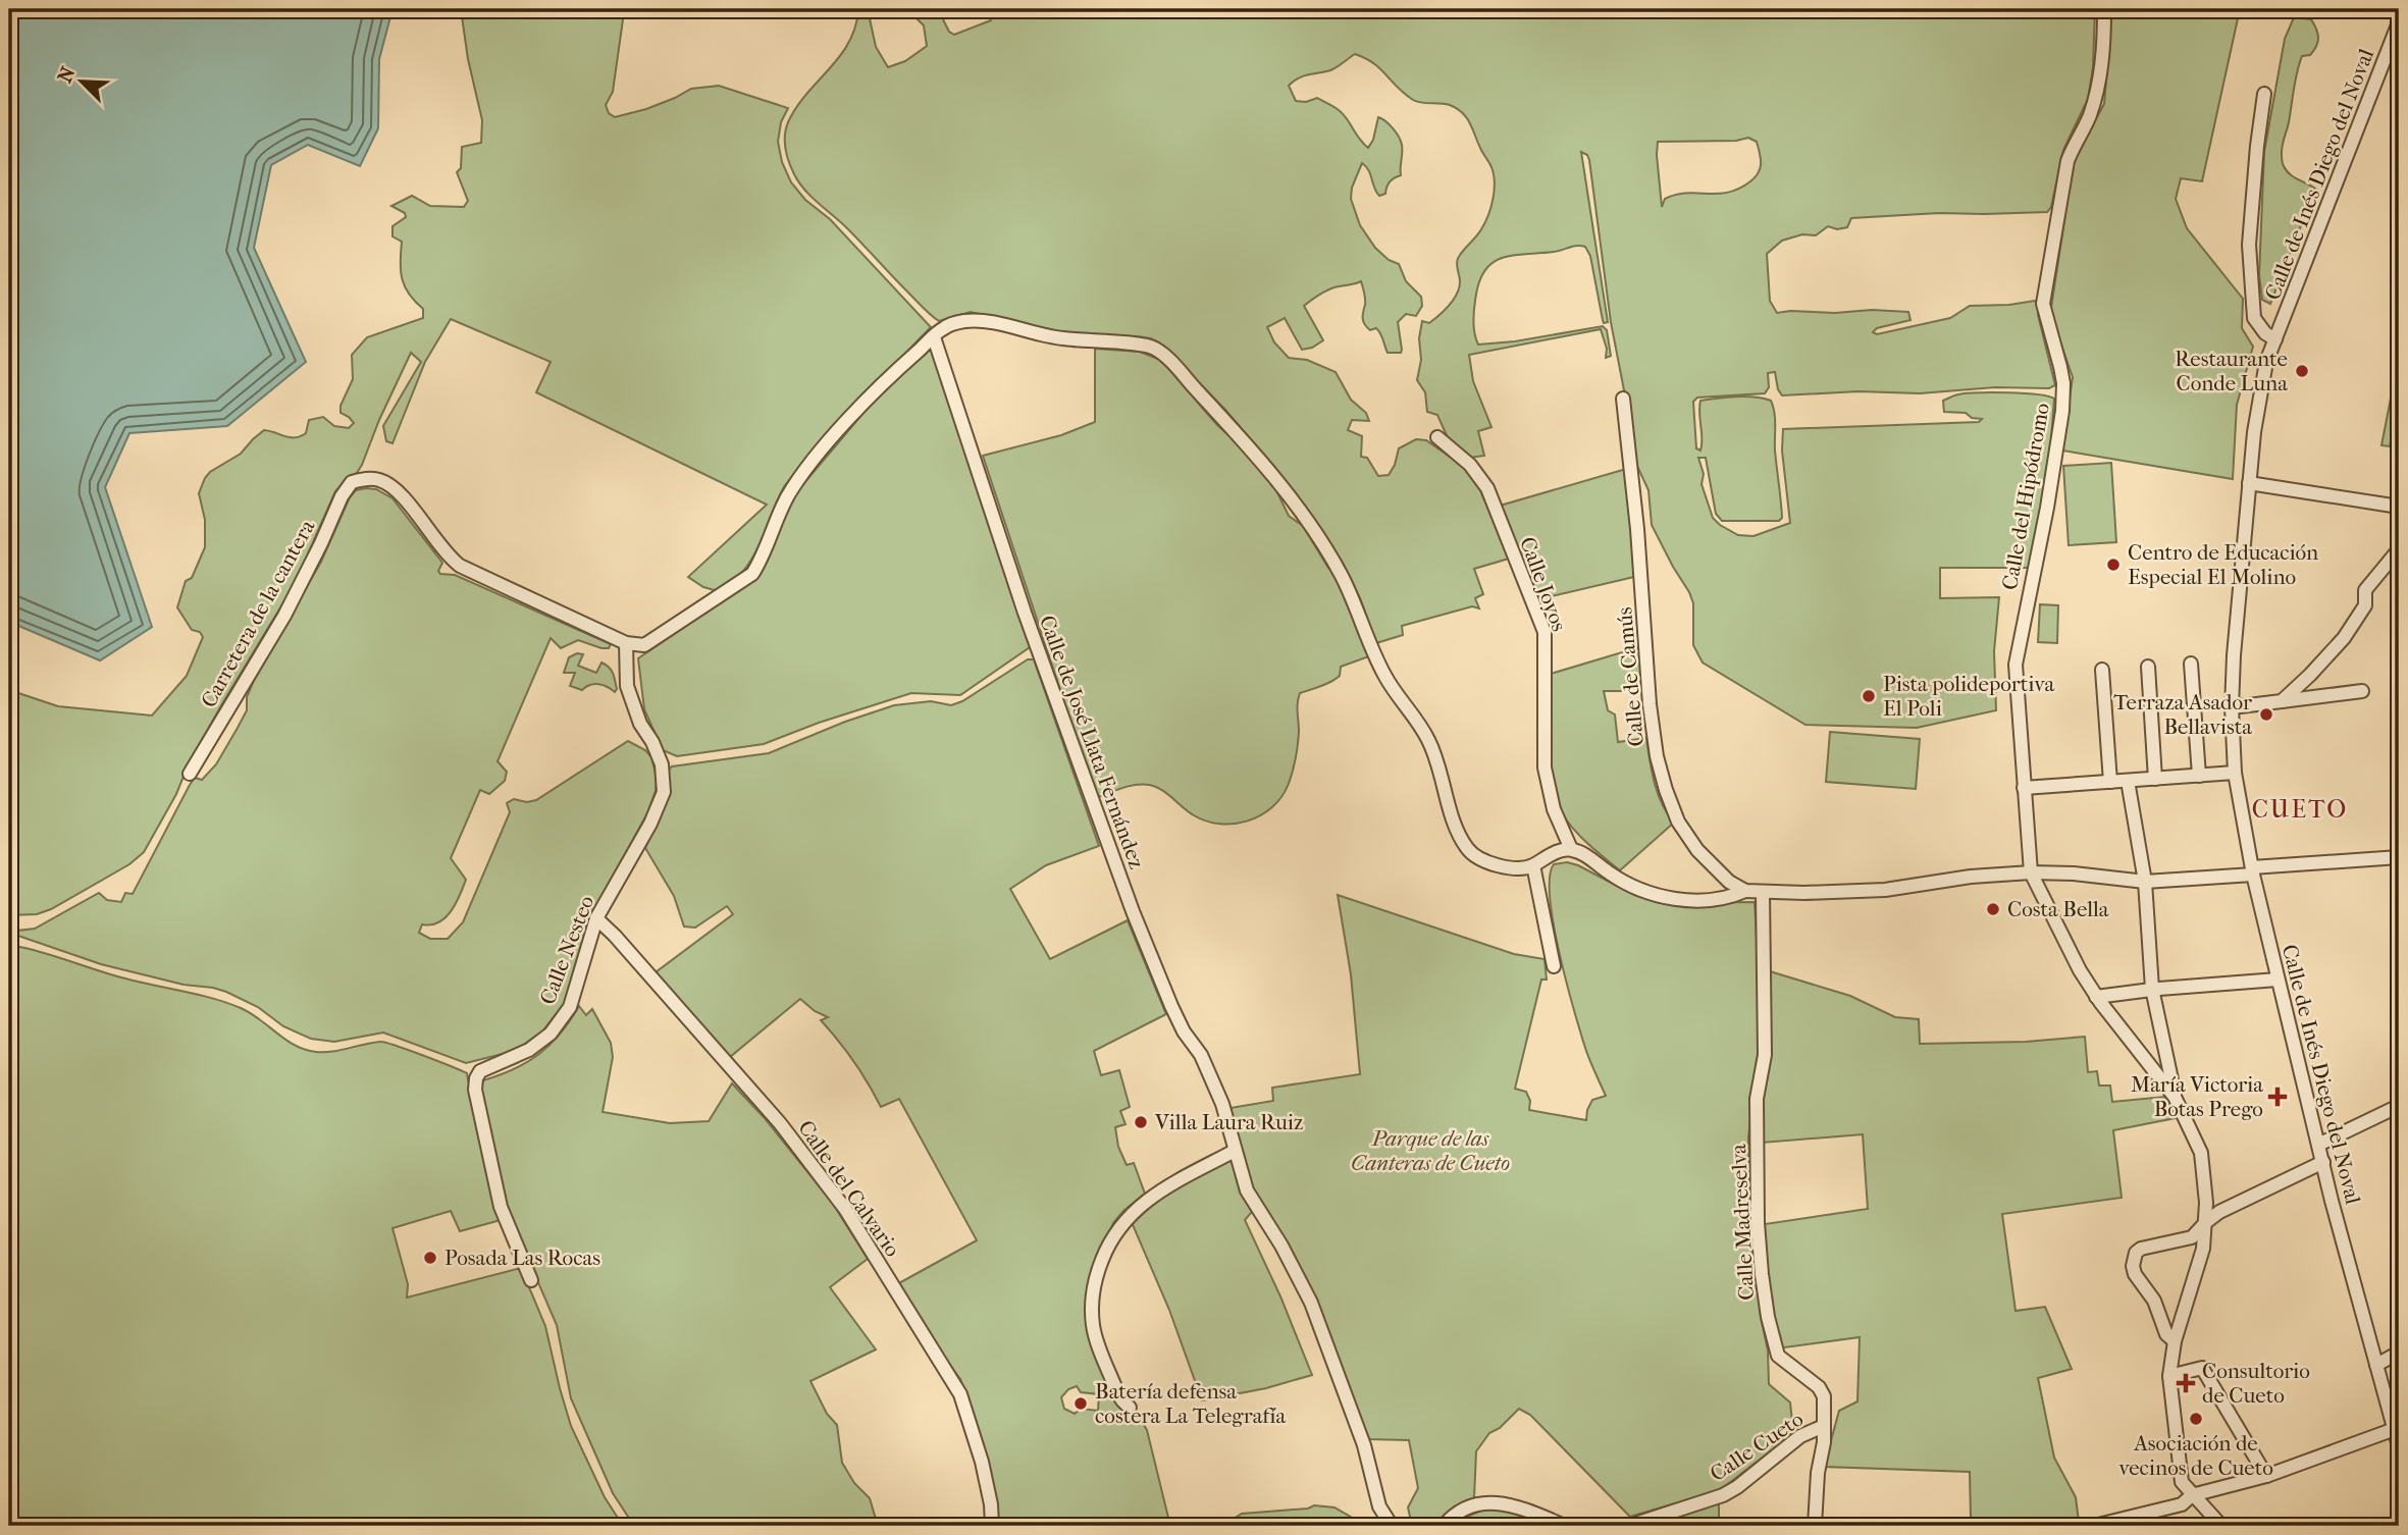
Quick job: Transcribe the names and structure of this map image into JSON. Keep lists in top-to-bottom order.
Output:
{
  "streets": {
    "street": [
      "Calle de Inés Diego del Noval",
      "Calle del Hipódromo",
      "Calle Joyos",
      "Carretera de la cantera",
      "Calle de Camús",
      "Calle de José Llata Fernández",
      "Calle Nesteo",
      "Calle del Calvario",
      "Calle Madreselva",
      "Calle Cueto"
    ]
  },
  "crossings": [
    ["Calle de Inés Diego del Noval", "Calle de Camús"],
    ["Calle del Hipódromo", "Calle de Camús"],
    ["Carretera de la cantera", "Calle Nesteo"],
    ["Calle de Camús", "Calle Madreselva"],
    ["Calle Nesteo", "Calle del Calvario"],
    ["Calle Madreselva", "Calle Cueto"]
  ],
  "districts": ["CUETO"],
  "parks": ["Parque de las Canteras de Cueto"],
  "places": {
    "other": [
      "Restaurante Conde Luna",
      "Centro de Educación Especial El Molino",
      "Pista polideportiva El Poli",
      "Terraza Asador Bellavista",
      "Costa Bella",
      "Villa Laura Ruiz",
      "Posada Las Rocas",
      "Batería defensa costera La Telegrafía",
      "Asociación de vecinos de Cueto"
    ],
    "health": ["María Victoria Botas Prego", "Consultorio de Cueto"]
  },
  "north": "top left"
}
